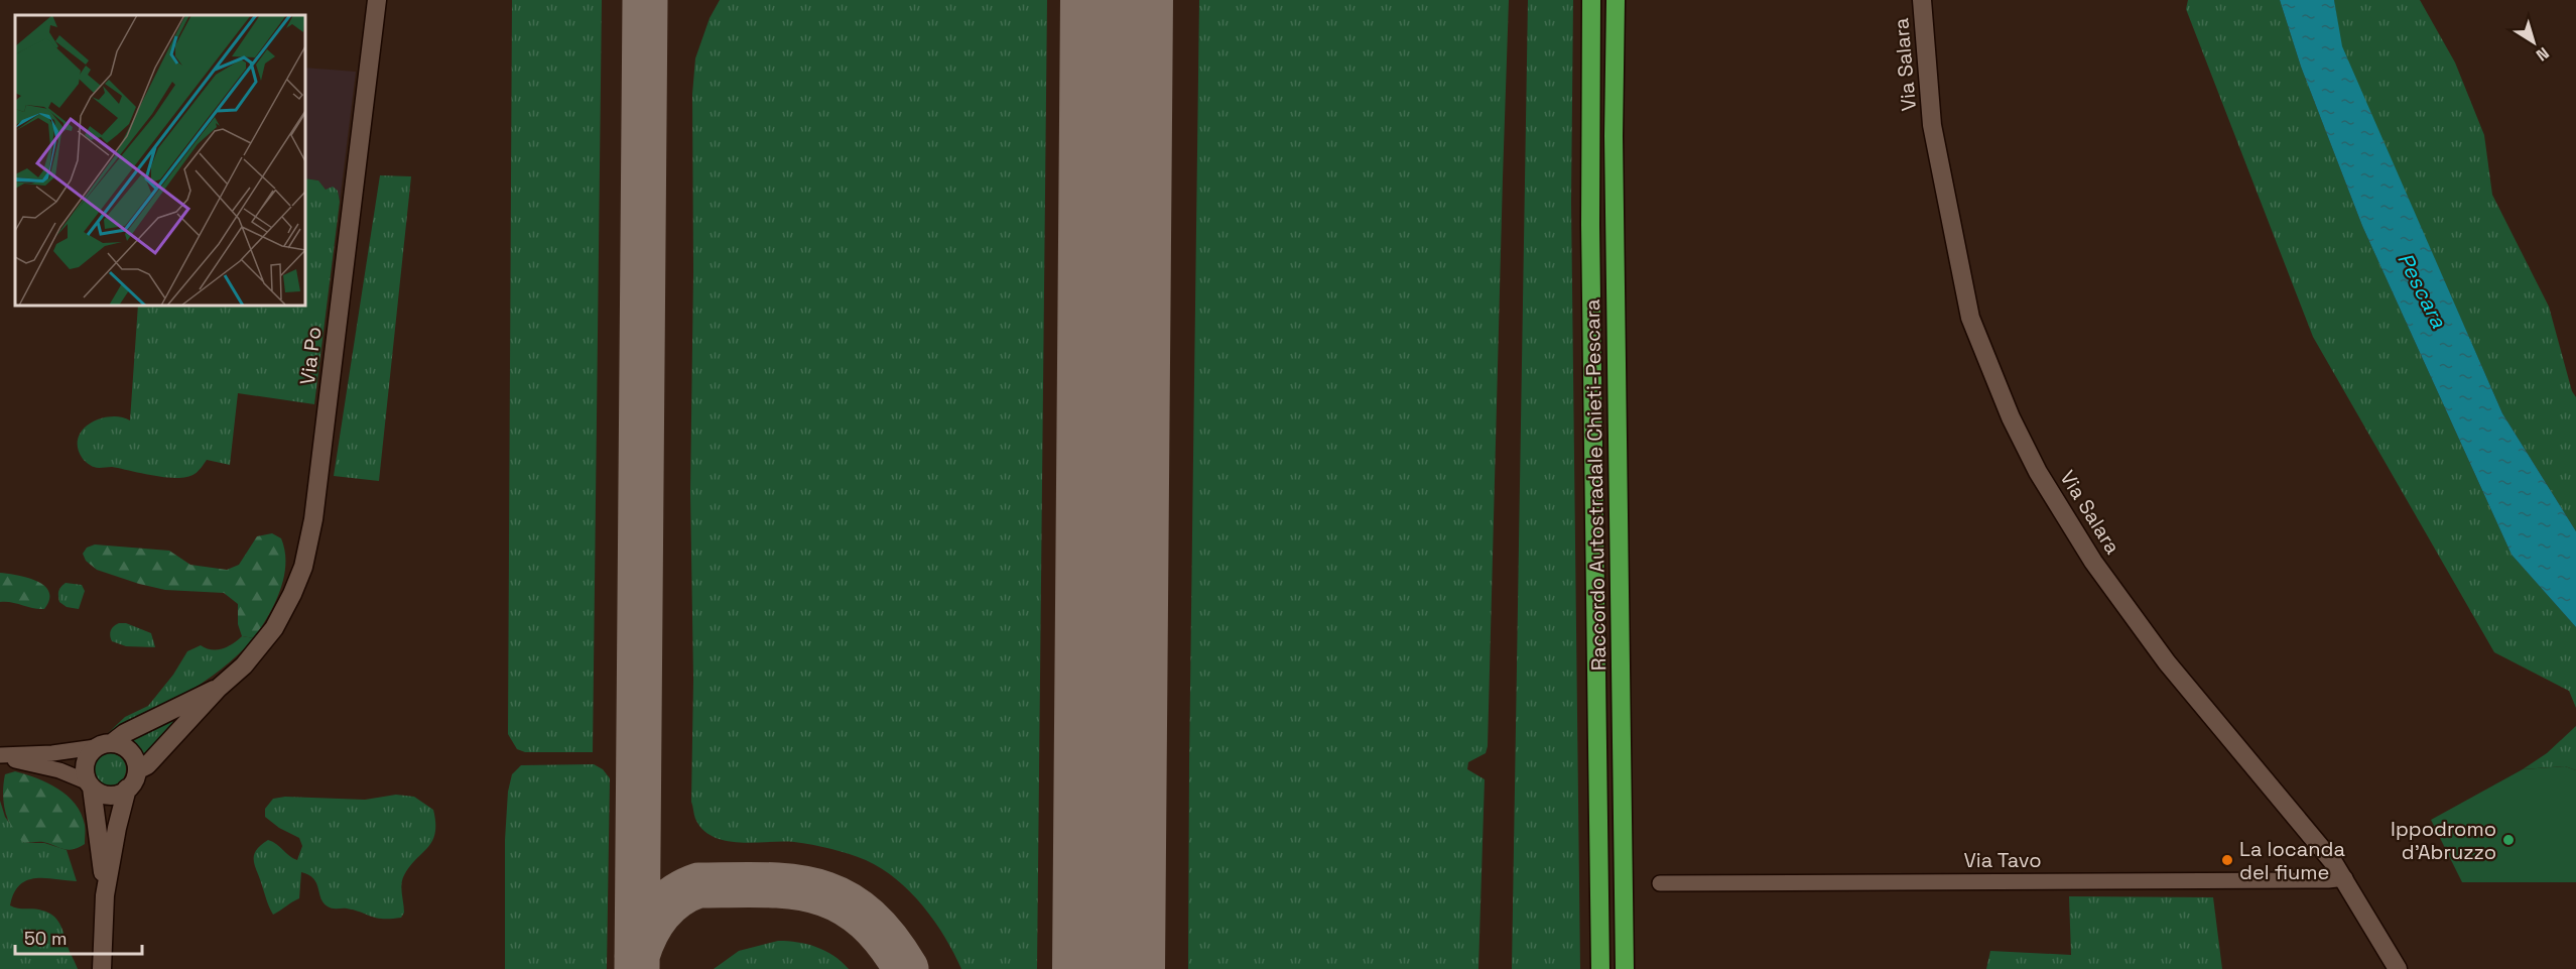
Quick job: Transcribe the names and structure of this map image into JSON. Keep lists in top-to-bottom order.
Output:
{
  "streets": {
    "highway": ["Raccordo Autostradale Chieti-Pescara"],
    "street": ["Via Salara", "Via Po", "Via Tavo"]
  },
  "crossings": [
    ["Via Salara", "Via Tavo"]
  ],
  "water": ["Pescara"],
  "places": ["Ippodromo d'Abruzzo", "La locanda del fiume"],
  "scale_bar": "50 m",
  "north": "bottom right"
}
